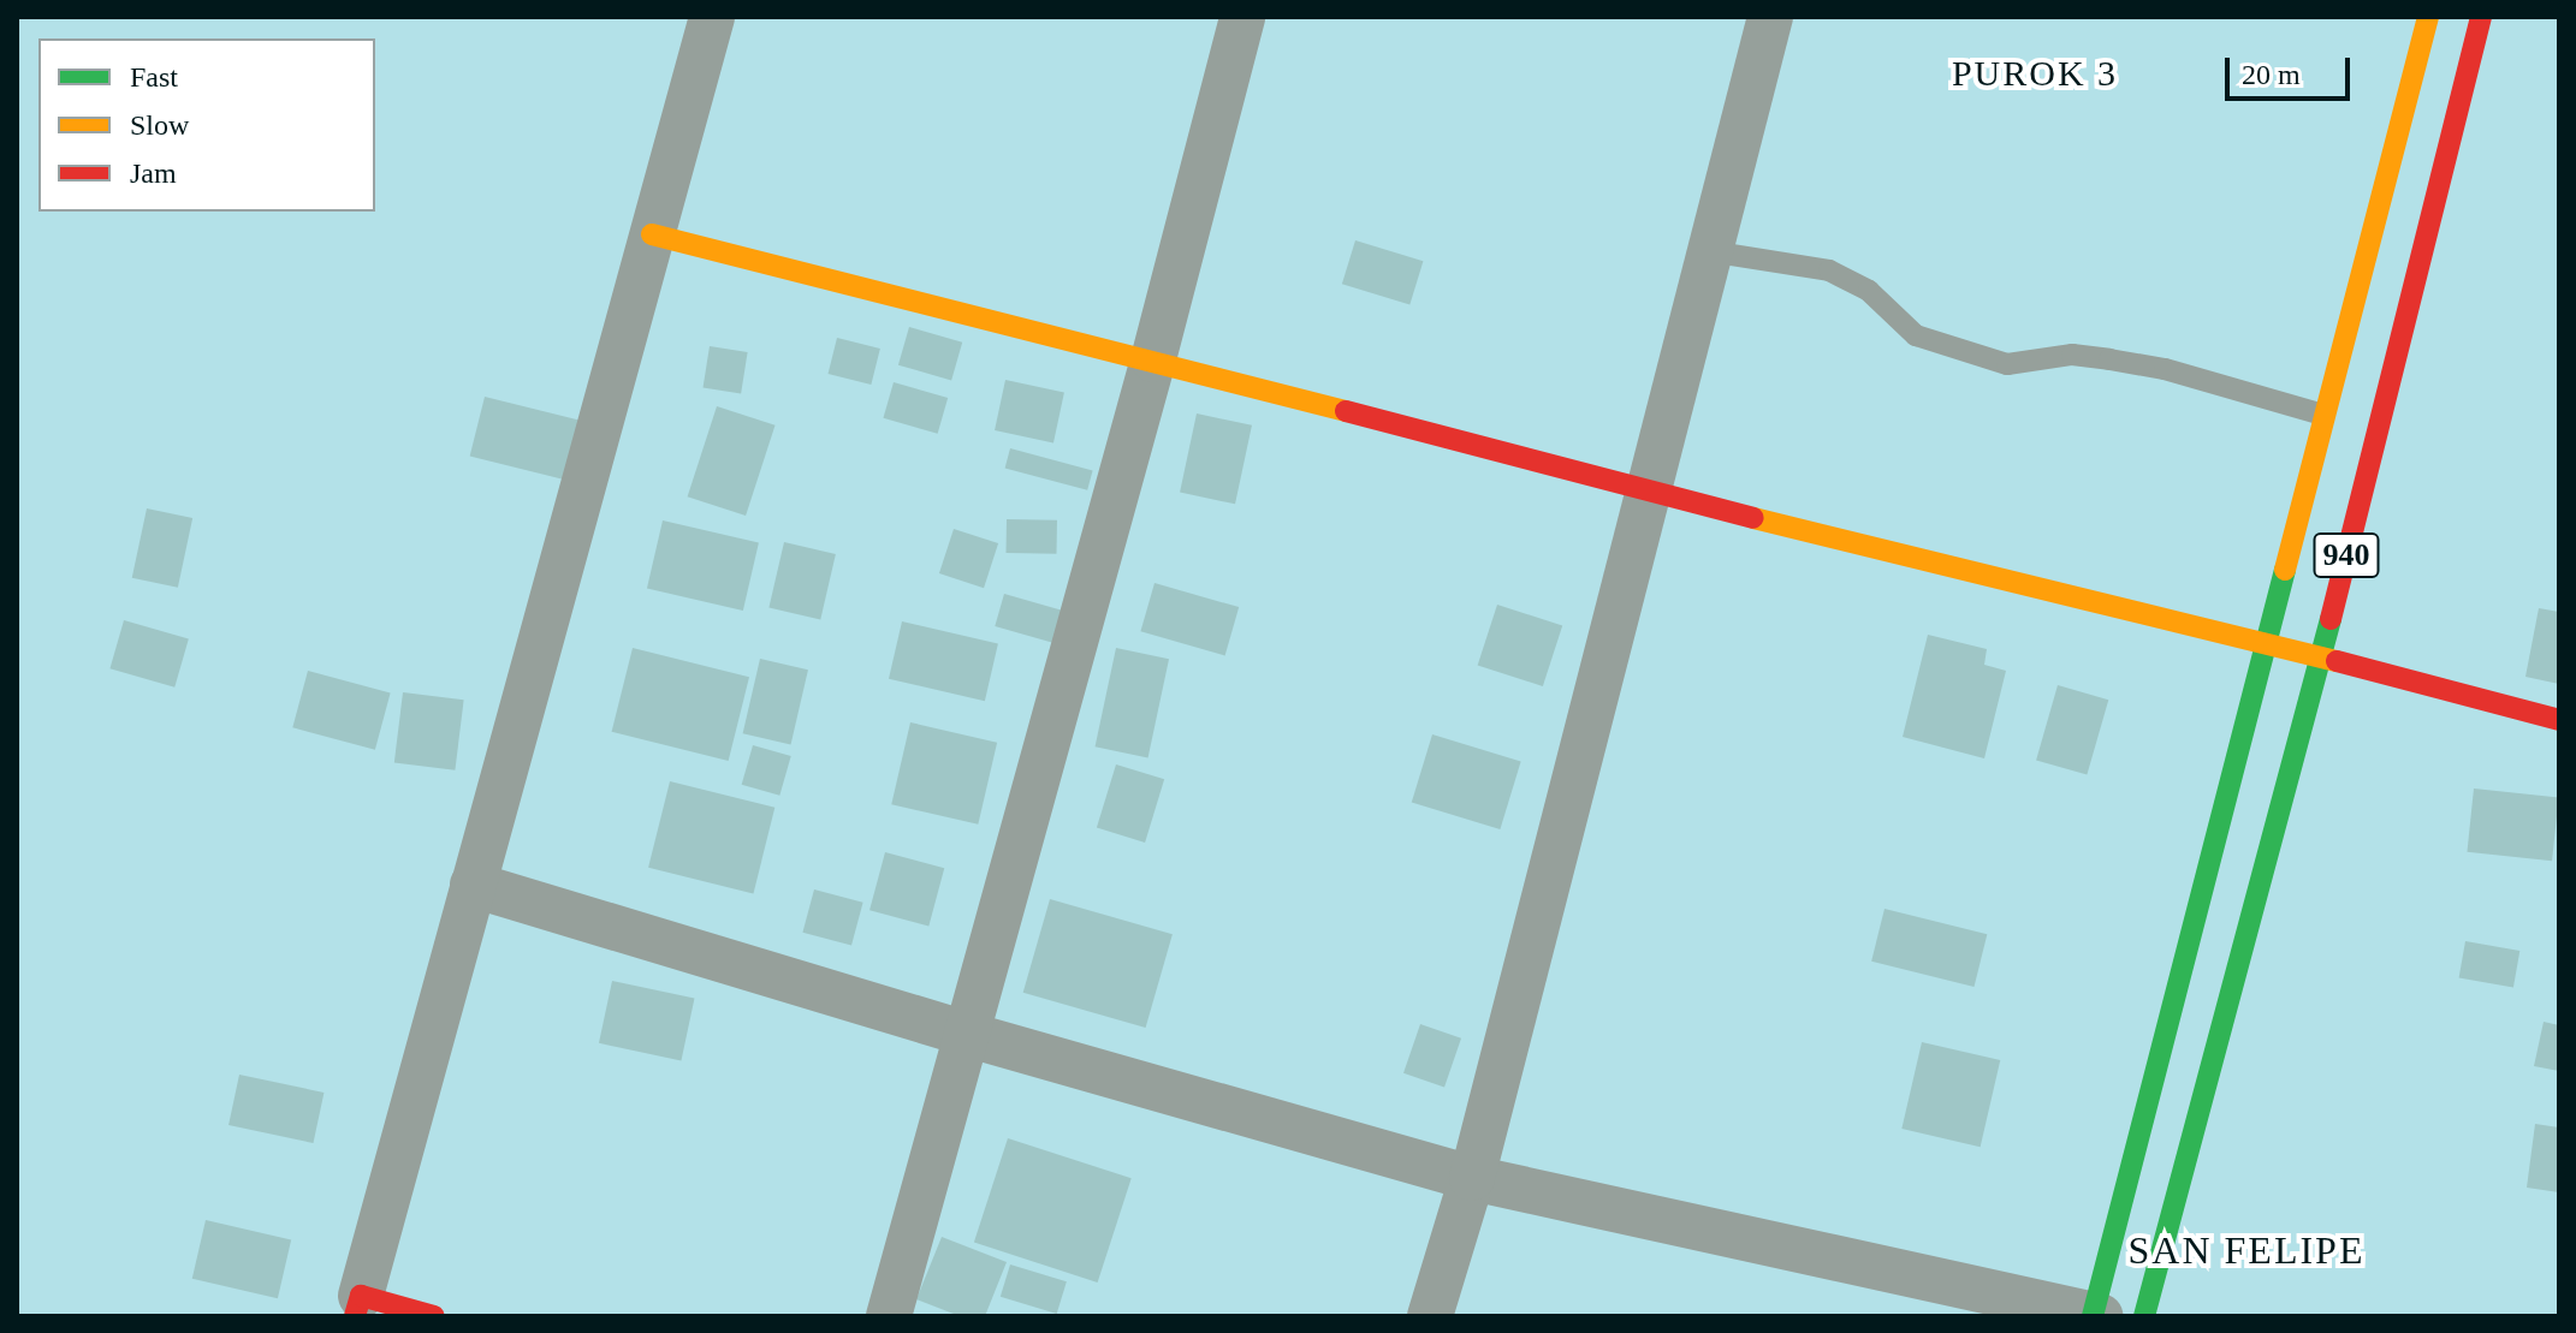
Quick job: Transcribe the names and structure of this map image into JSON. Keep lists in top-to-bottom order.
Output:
{
  "streets": {
    "main road": ["940"]
  },
  "districts": ["PUROK 3", "SAN FELIPE"],
  "legend": ["Fast", "Slow", "Jam"],
  "scale_bar": "20 m"
}
